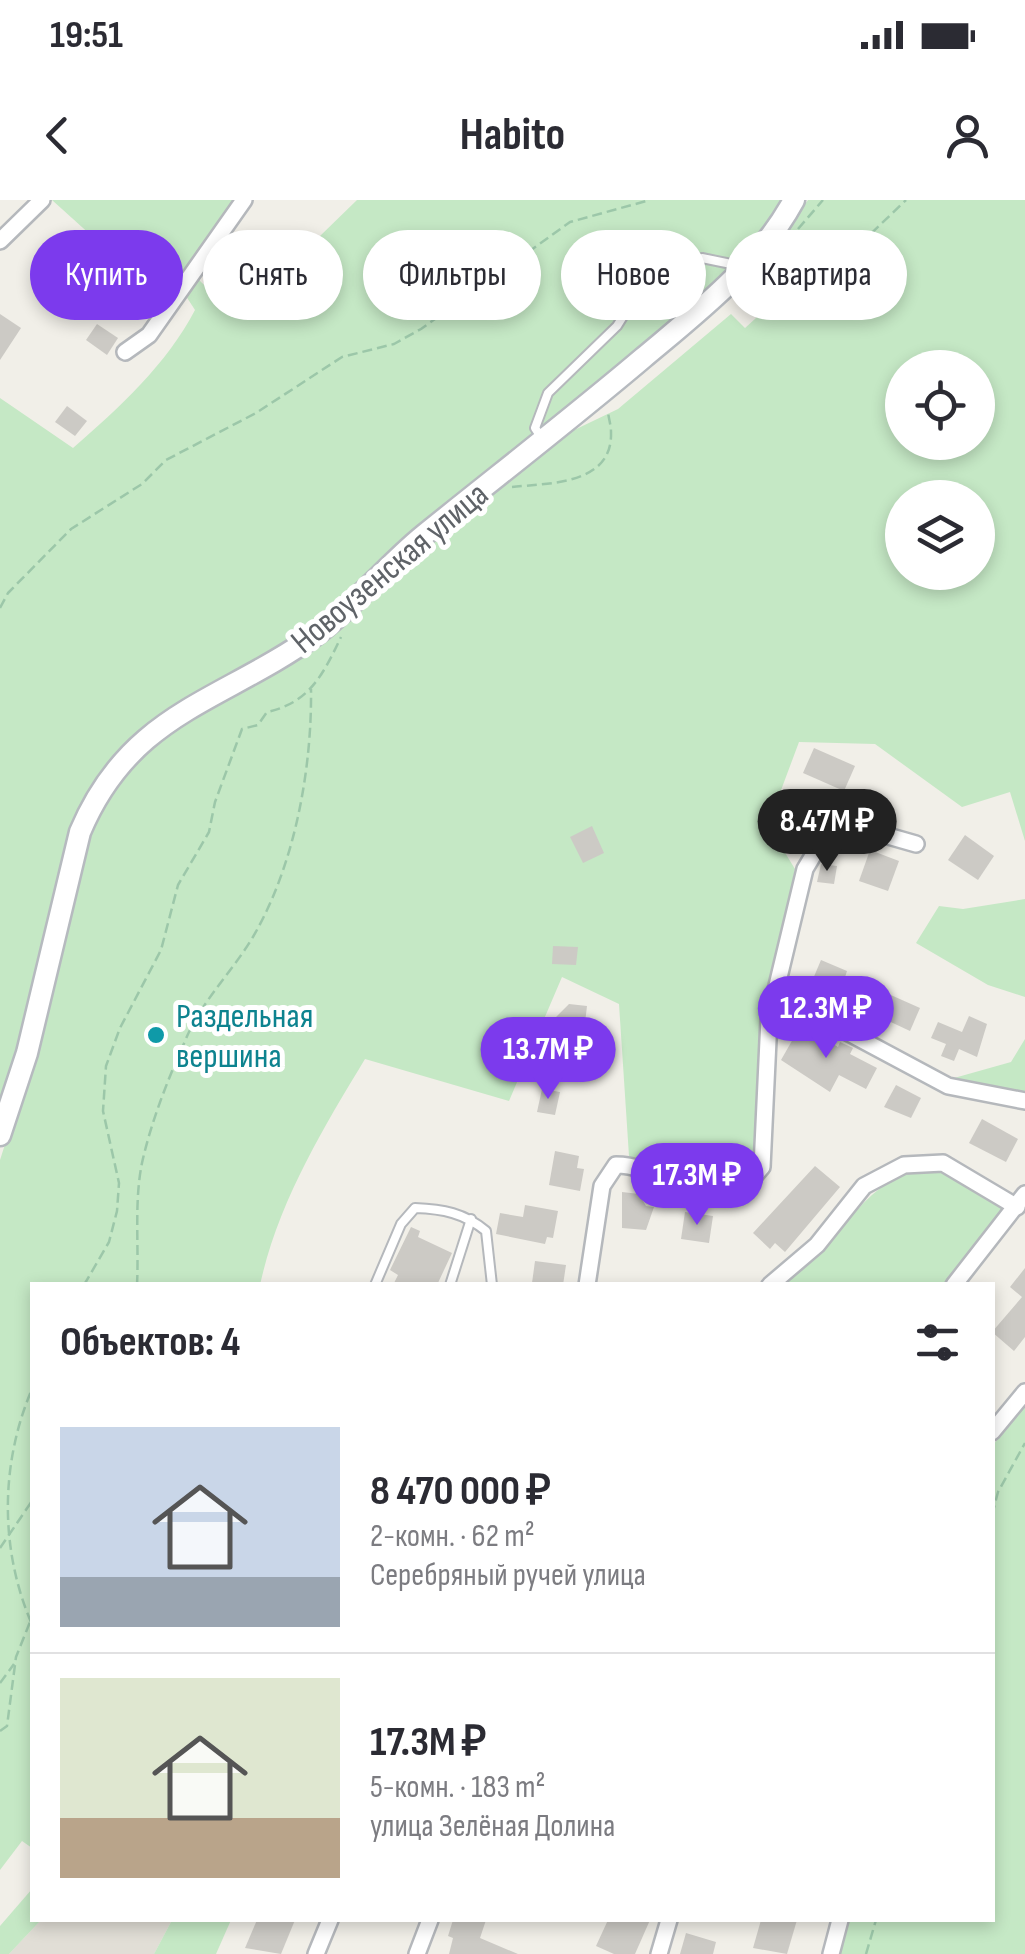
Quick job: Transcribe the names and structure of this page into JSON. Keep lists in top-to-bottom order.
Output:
{
  "streets": {
    "main road": ["Новоузенская улица"]
  },
  "places": ["Раздельная вершина"],
  "page": {
    "status": "19:51",
    "header": "Habito",
    "chip": [
      "Купить",
      "Снять",
      "Фильтры",
      "Новое",
      "Квартира"
    ],
    "price": [
      "8.47M ₽",
      "12.3M ₽",
      "13.7M ₽",
      "17.3M ₽"
    ],
    "heading": "Объектов: 4",
    "list": [
      {
        "name": "8 470 000 ₽",
        "note": "2-комн. · 62 m² · Серебряный ручей улица"
      },
      {
        "name": "17.3M ₽",
        "note": "5-комн. · 183 m² · улица Зелёная Долина"
      }
    ]
  }
}
